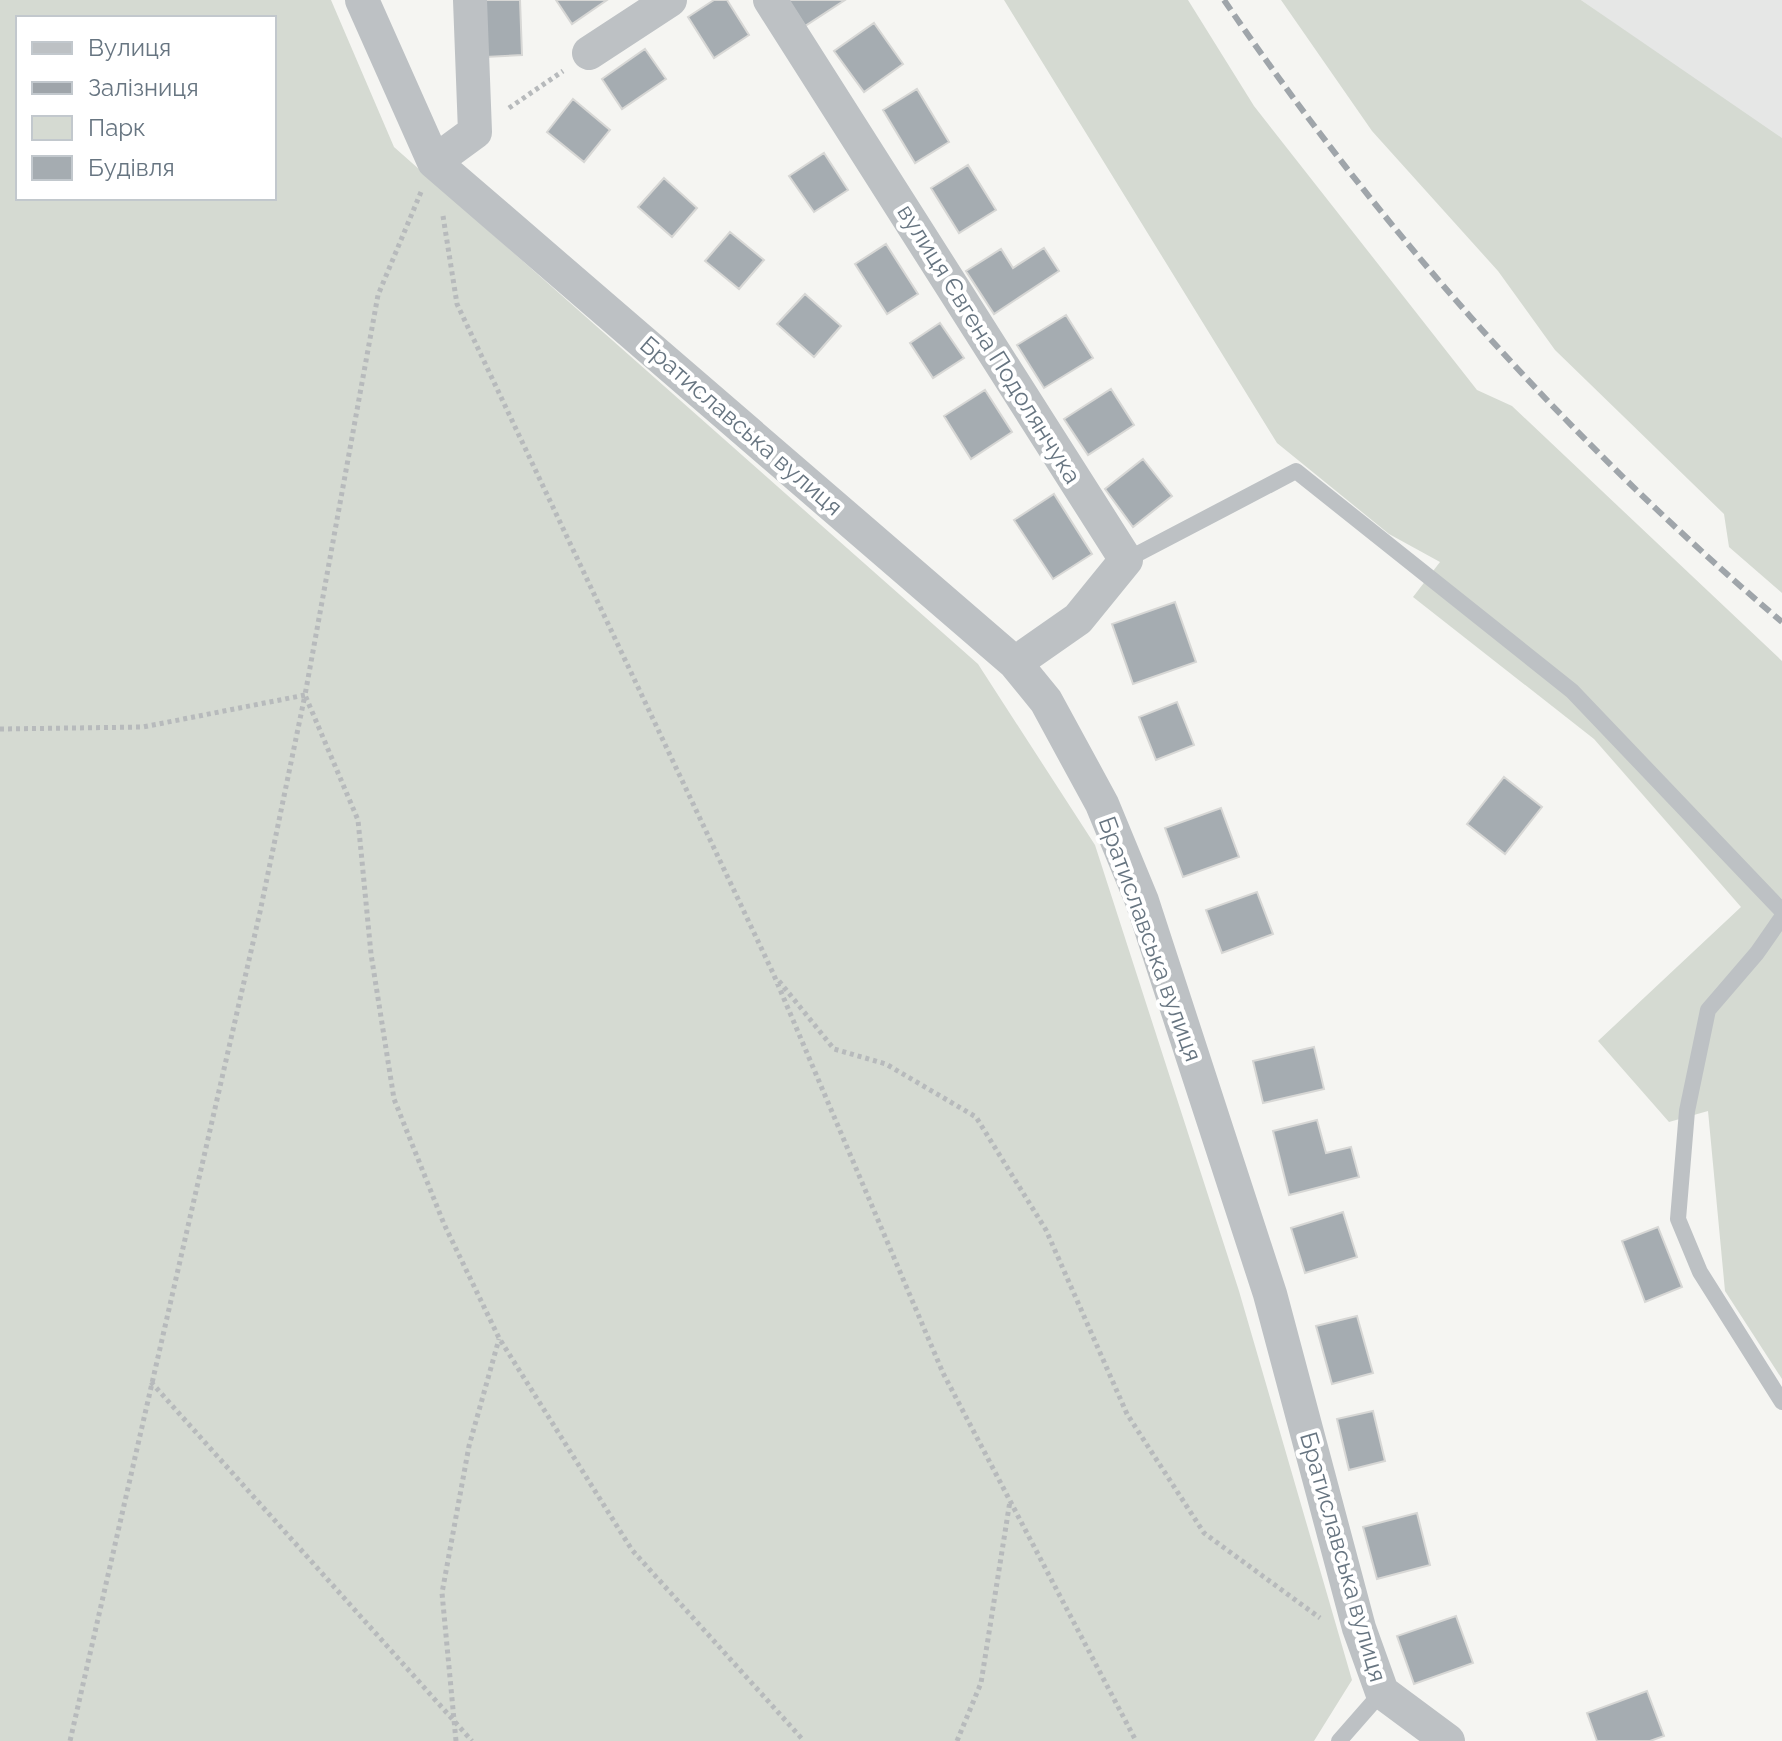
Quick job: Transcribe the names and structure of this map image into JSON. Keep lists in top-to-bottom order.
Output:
{
  "streets": {
    "street": ["вулиця Євгена Подолянчука", "Братиславська вулиця"]
  },
  "legend": [
    "Вулиця",
    "Залізниця",
    "Парк",
    "Будівля"
  ]
}
